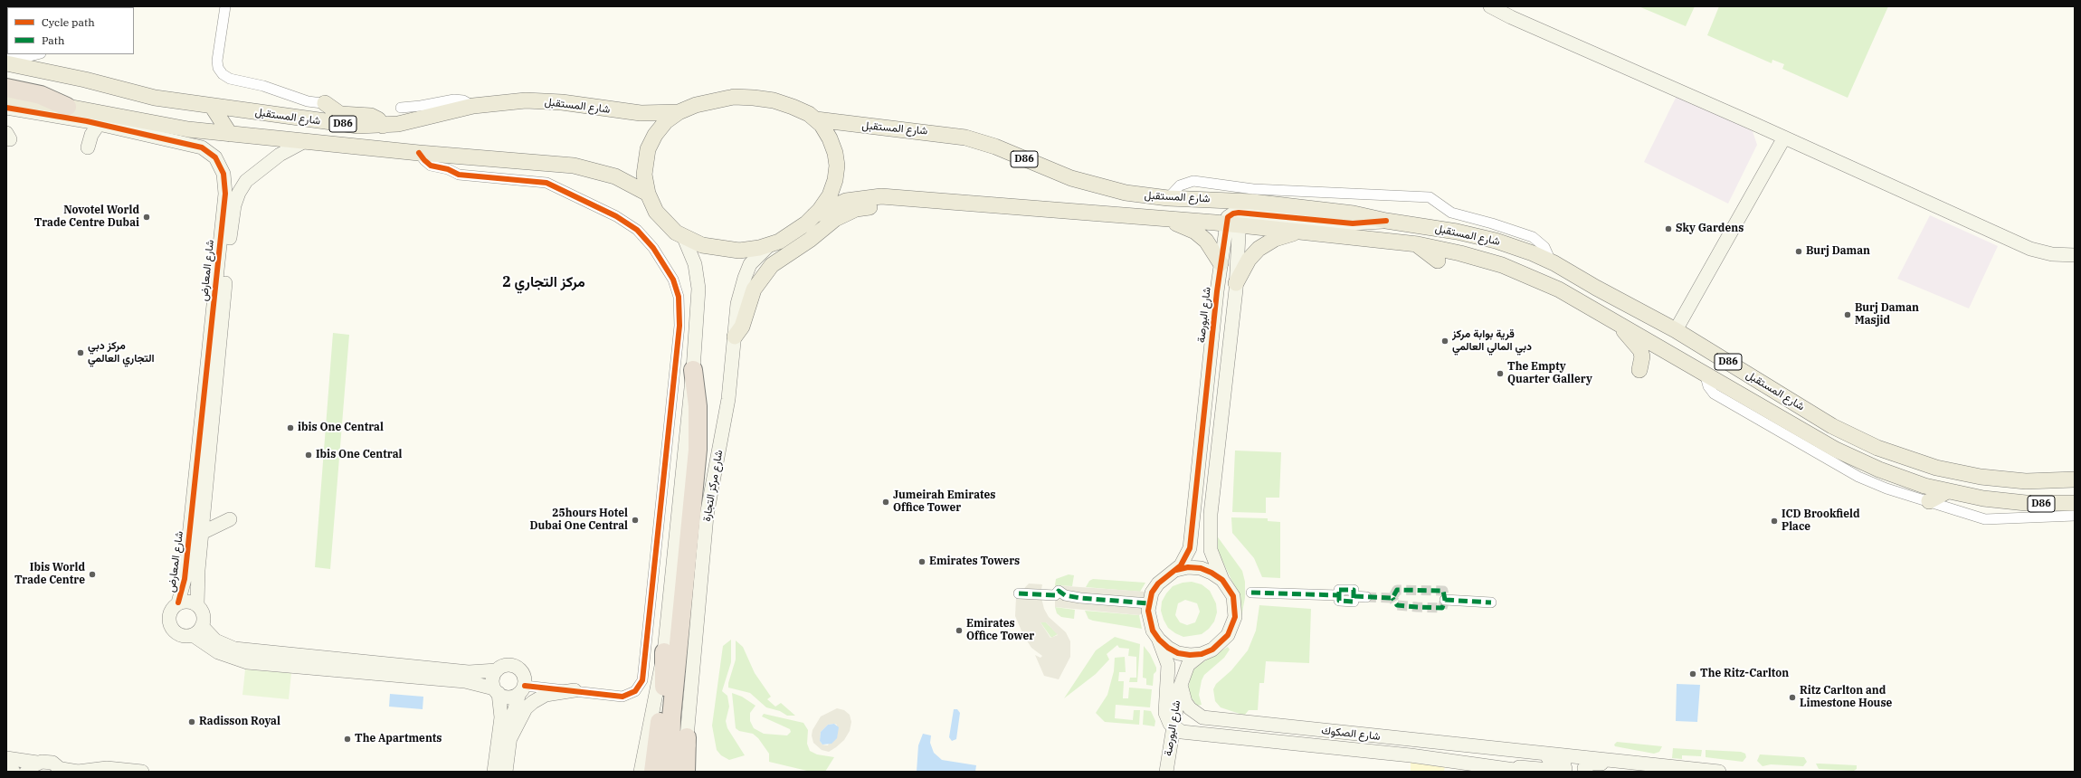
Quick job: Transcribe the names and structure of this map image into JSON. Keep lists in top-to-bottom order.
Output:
{
  "streets": {
    "main road": ["شارع المستقبل", "D86"],
    "street": [
      "شارع المعارض",
      "شارع البورصة",
      "شارع مركز التجارة",
      "شارع الصكوك"
    ]
  },
  "crossings": [
    ["شارع المستقبل", "شارع المعارض"],
    ["شارع المستقبل", "شارع البورصة"],
    ["شارع البورصة", "شارع الصكوك"]
  ],
  "districts": ["مركز التجاري 2"],
  "places": [
    "Novotel World Trade Centre Dubai",
    "Sky Gardens",
    "Burj Daman",
    "Burj Daman Masjid",
    "قرية بوابة مركز دبي المالي العالمي",
    "مركز دبي التجاري العالمي",
    "The Empty Quarter Gallery",
    "ibis One Central",
    "Ibis One Central",
    "Jumeirah Emirates Office Tower",
    "25hours Hotel Dubai One Central",
    "ICD Brookfield Place",
    "Emirates Towers",
    "Ibis World Trade Centre",
    "Emirates Office Tower",
    "The Ritz-Carlton",
    "Ritz Carlton and Limestone House",
    "Radisson Royal",
    "The Apartments"
  ],
  "legend": ["Cycle path", "Path"]
}
